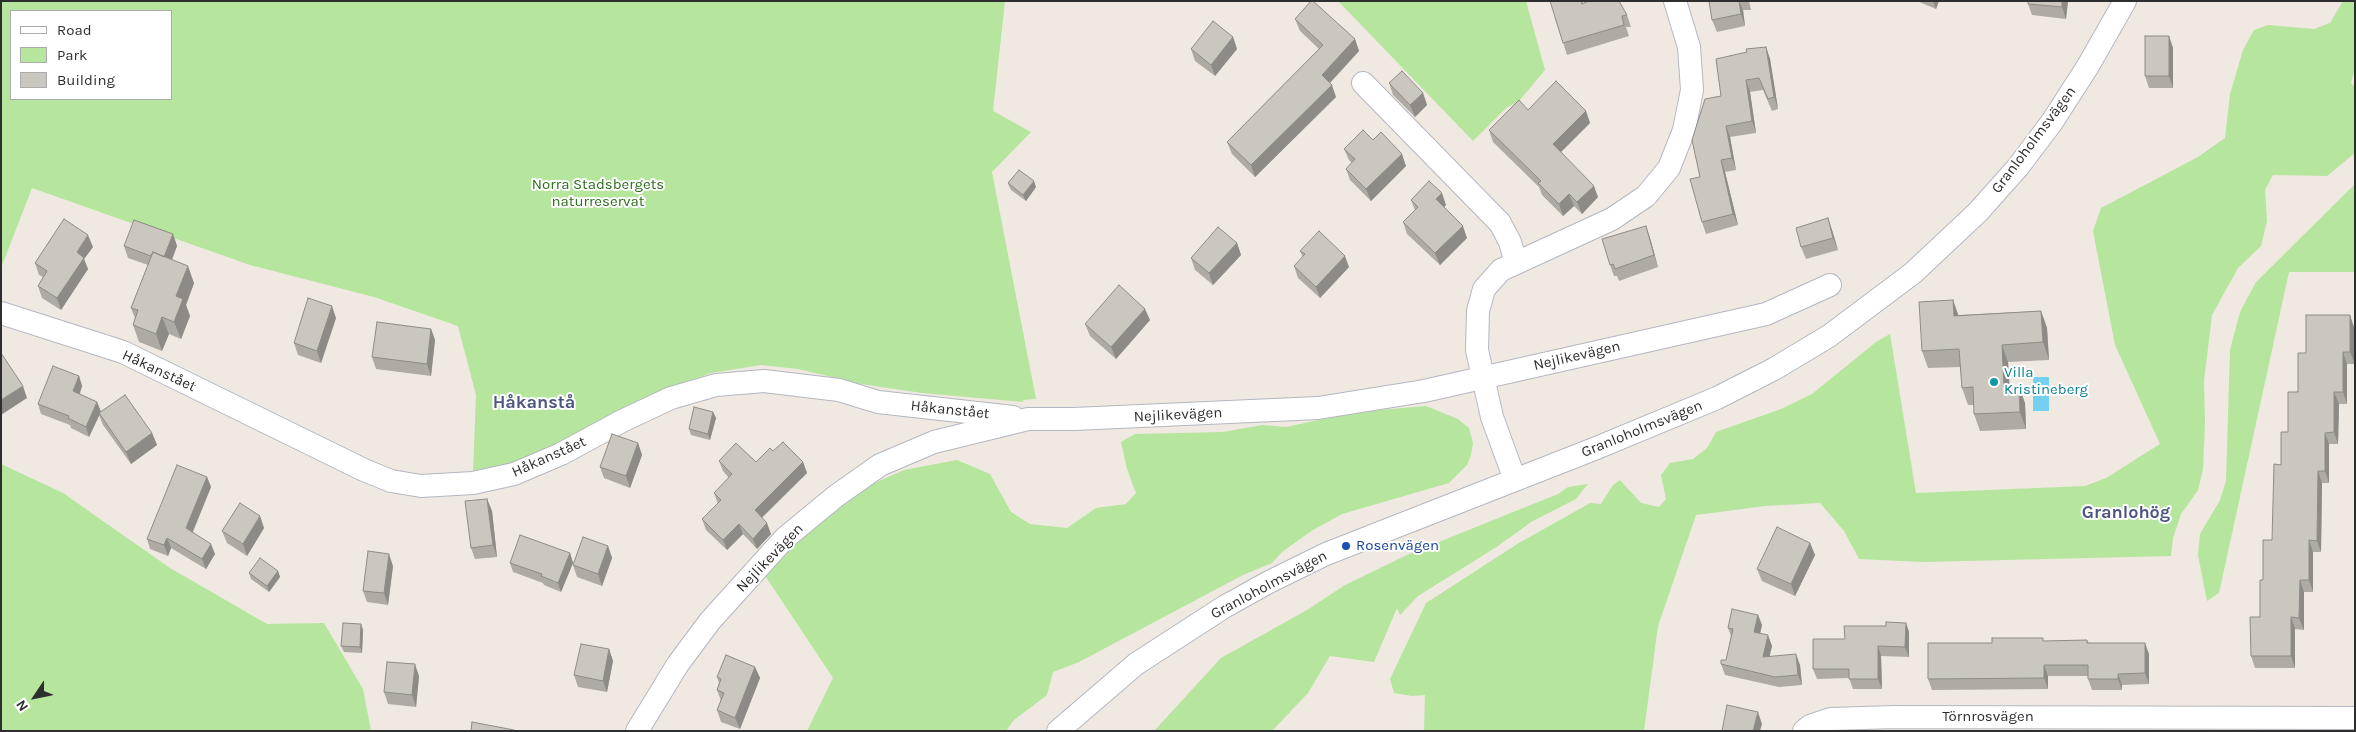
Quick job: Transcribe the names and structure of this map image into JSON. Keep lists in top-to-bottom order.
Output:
{
  "streets": {
    "street": [
      "Granloholmsvägen",
      "Nejlikevägen",
      "Håkanstået",
      "Törnrosvägen"
    ]
  },
  "crossings": [
    ["Nejlikevägen", "Håkanstået"]
  ],
  "districts": ["Håkanstå", "Granlohög"],
  "parks": ["Norra Stadsbergets naturreservat"],
  "places": ["Villa Kristineberg", "Rosenvägen"],
  "legend": ["Road", "Park", "Building"],
  "north": "bottom left"
}
